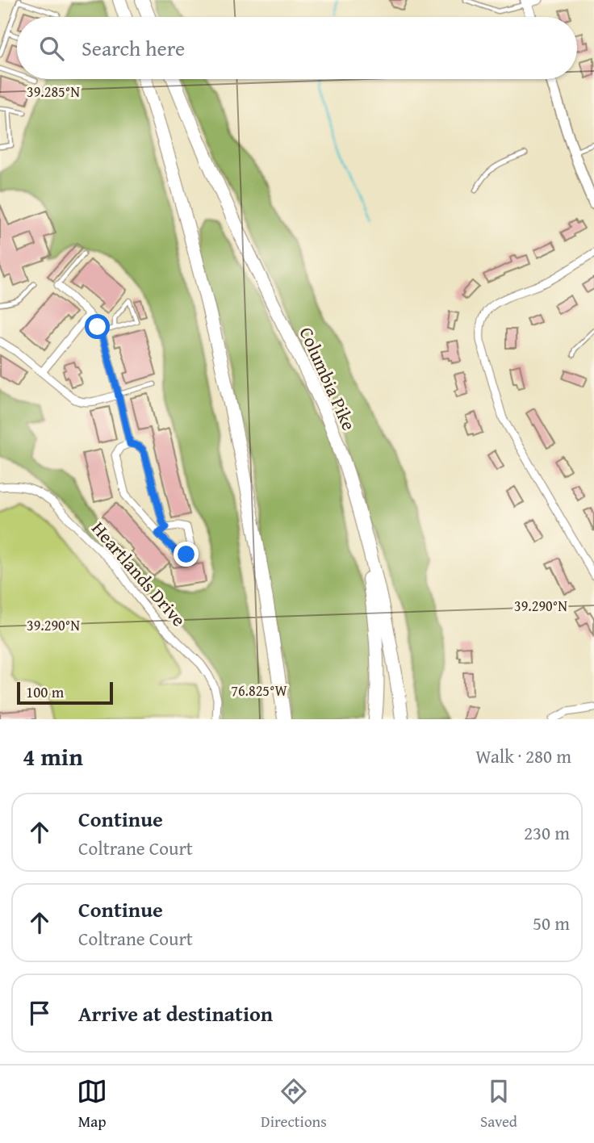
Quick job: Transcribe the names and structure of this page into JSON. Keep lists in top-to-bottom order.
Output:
{
  "streets": {
    "highway": ["Columbia Pike"],
    "street": ["Heartlands Drive"]
  },
  "scale_bar": "100 m",
  "page": {
    "search": "Search here",
    "scale": "100 m",
    "heading": ["4 min", "Walk · 280 m"],
    "list": [
      ["Continue", "Coltrane Court", "230 m"],
      ["Continue", "Coltrane Court", "50 m"],
      "Arrive at destination"
    ],
    "nav": ["Map", "Directions", "Saved"]
  },
  "coordinates": ["39.285°N", "39.290°N", "76.825°W"]
}
